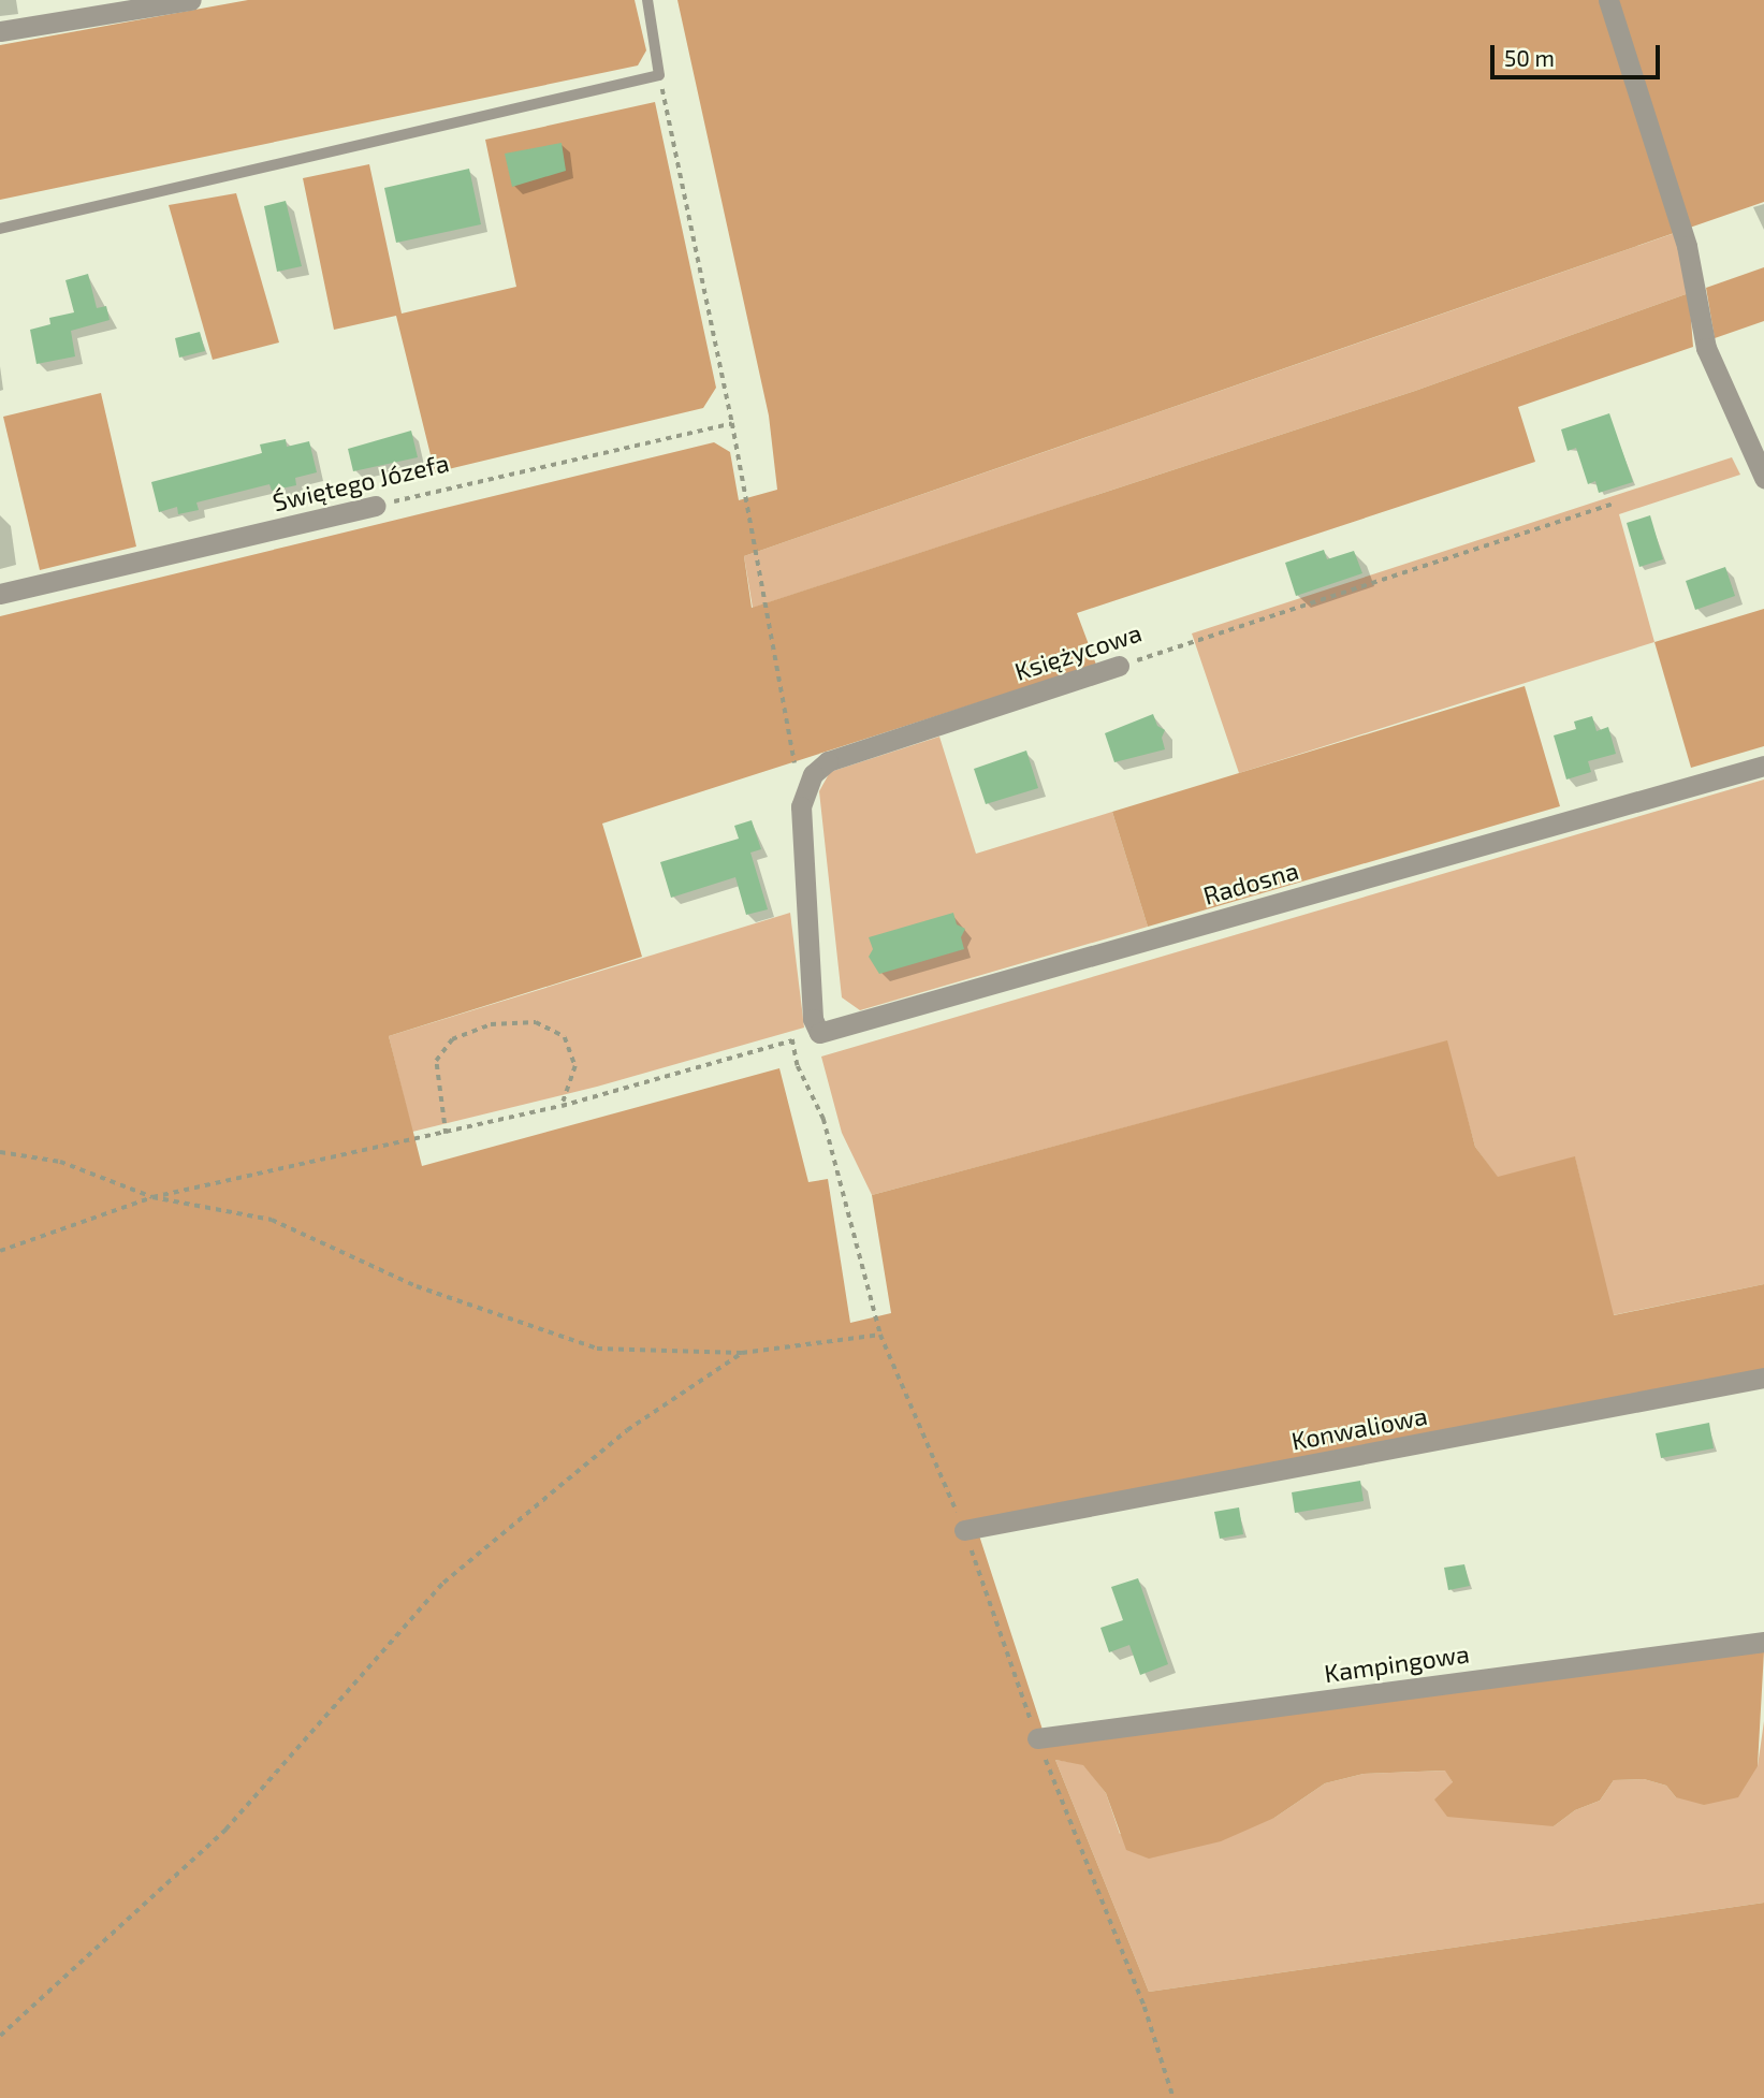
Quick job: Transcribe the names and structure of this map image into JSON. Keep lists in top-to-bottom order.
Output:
{
  "streets": {
    "street": [
      "Świętego Józefa",
      "Księżycowa",
      "Radosna",
      "Konwaliowa",
      "Kampingowa"
    ]
  },
  "crossings": [
    ["Księżycowa", "Radosna"]
  ],
  "scale_bar": "50 m"
}
